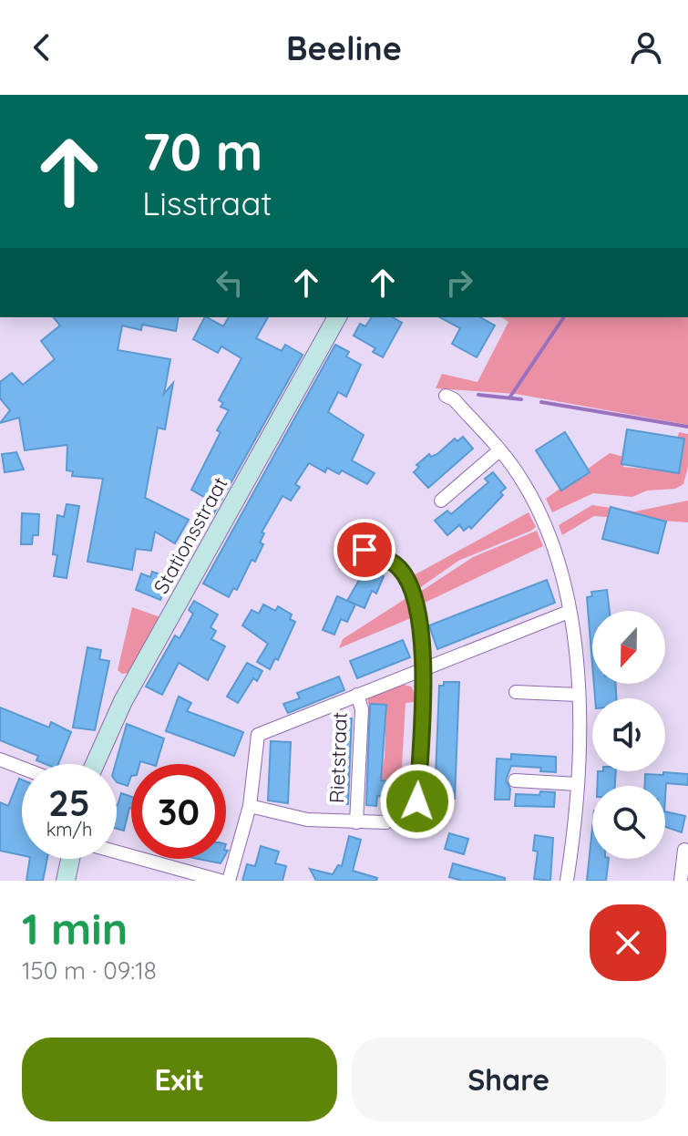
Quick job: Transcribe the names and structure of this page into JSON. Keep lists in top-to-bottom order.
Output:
{
  "streets": {
    "street": ["Stationsstraat", "Rietstraat"]
  },
  "north": "bottom",
  "page": {
    "header": "Beeline",
    "turn": ["70 m", "Lisstraat"],
    "speed": "25 km/h",
    "limit": "30",
    "heading": ["1 min", "150 m · 09:18"],
    "buttons": ["Exit", "Share"]
  }
}
